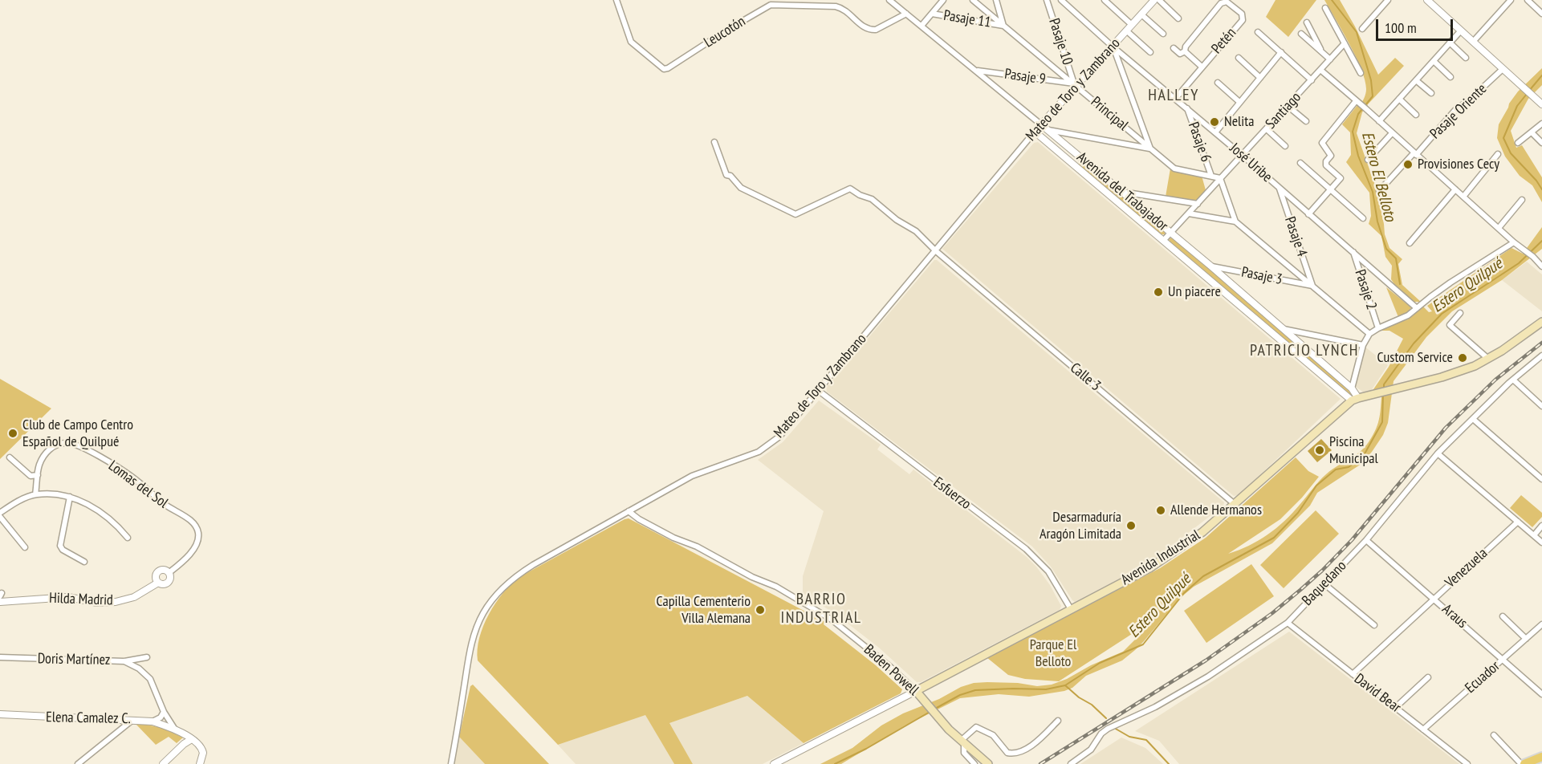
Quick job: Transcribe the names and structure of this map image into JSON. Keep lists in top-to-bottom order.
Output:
{
  "streets": {
    "main road": ["Avenida Industrial", "Baden Powell"],
    "street": [
      "Pasaje 11",
      "Leucotón",
      "Petén",
      "Pasaje 10",
      "Pasaje 9",
      "Mateo de Toro y Zambrano",
      "Santiago",
      "Pasaje Oriente",
      "Principal",
      "Pasaje 6",
      "José Uribe",
      "Avenida del Trabajador",
      "Pasaje 4",
      "Pasaje 3",
      "Pasaje 2",
      "Calle 3",
      "Lomas del Sol",
      "Esfuerzo",
      "Venezuela",
      "Baquedano",
      "Hilda Madrid",
      "Araus",
      "Doris Martínez",
      "Ecuador",
      "David Bear",
      "Elena Camalez C."
    ]
  },
  "crossings": [
    ["Pasaje 11", "Principal"],
    ["Leucotón", "Avenida del Trabajador"],
    ["Petén", "José Uribe"],
    ["Pasaje 10", "Pasaje 9"],
    ["Pasaje 10", "Mateo de Toro y Zambrano"],
    ["Pasaje 10", "Principal"],
    ["Pasaje 9", "Mateo de Toro y Zambrano"],
    ["Pasaje 9", "Principal"],
    ["Pasaje 9", "Avenida del Trabajador"],
    ["Mateo de Toro y Zambrano", "Principal"],
    ["Mateo de Toro y Zambrano", "José Uribe"],
    ["Mateo de Toro y Zambrano", "Avenida del Trabajador"],
    ["Mateo de Toro y Zambrano", "Calle 3"],
    ["Mateo de Toro y Zambrano", "Esfuerzo"],
    ["Mateo de Toro y Zambrano", "Baden Powell"],
    ["Santiago", "Principal"],
    ["Santiago", "José Uribe"],
    ["Santiago", "Avenida del Trabajador"],
    ["Principal", "Pasaje 6"],
    ["Pasaje 6", "José Uribe"],
    ["José Uribe", "Pasaje 4"],
    ["José Uribe", "Pasaje 2"],
    ["Avenida del Trabajador", "Pasaje 3"],
    ["Avenida del Trabajador", "Avenida Industrial"],
    ["Pasaje 4", "Pasaje 3"],
    ["Calle 3", "Avenida Industrial"],
    ["Lomas del Sol", "Hilda Madrid"],
    ["Esfuerzo", "Avenida Industrial"],
    ["Avenida Industrial", "Baden Powell"],
    ["Venezuela", "Araus"],
    ["Venezuela", "David Bear"],
    ["Baquedano", "Araus"],
    ["Baquedano", "David Bear"],
    ["Araus", "Ecuador"],
    ["Ecuador", "David Bear"]
  ],
  "districts": ["HALLEY", "PATRICIO LYNCH", "BARRIO INDUSTRIAL"],
  "water": ["Estero El Belloto", "Estero Quilpué"],
  "parks": ["Parque El Belloto"],
  "places": [
    "Nelita",
    "Provisiones Cecy",
    "Un piacere",
    "Custom Service",
    "Club de Campo Centro Español de Quilpué",
    "Piscina Municipal",
    "Allende Hermanos",
    "Desarmaduría Aragón Limitada",
    "Capilla Cementerio Villa Alemana"
  ],
  "scale_bar": "100 m"
}
